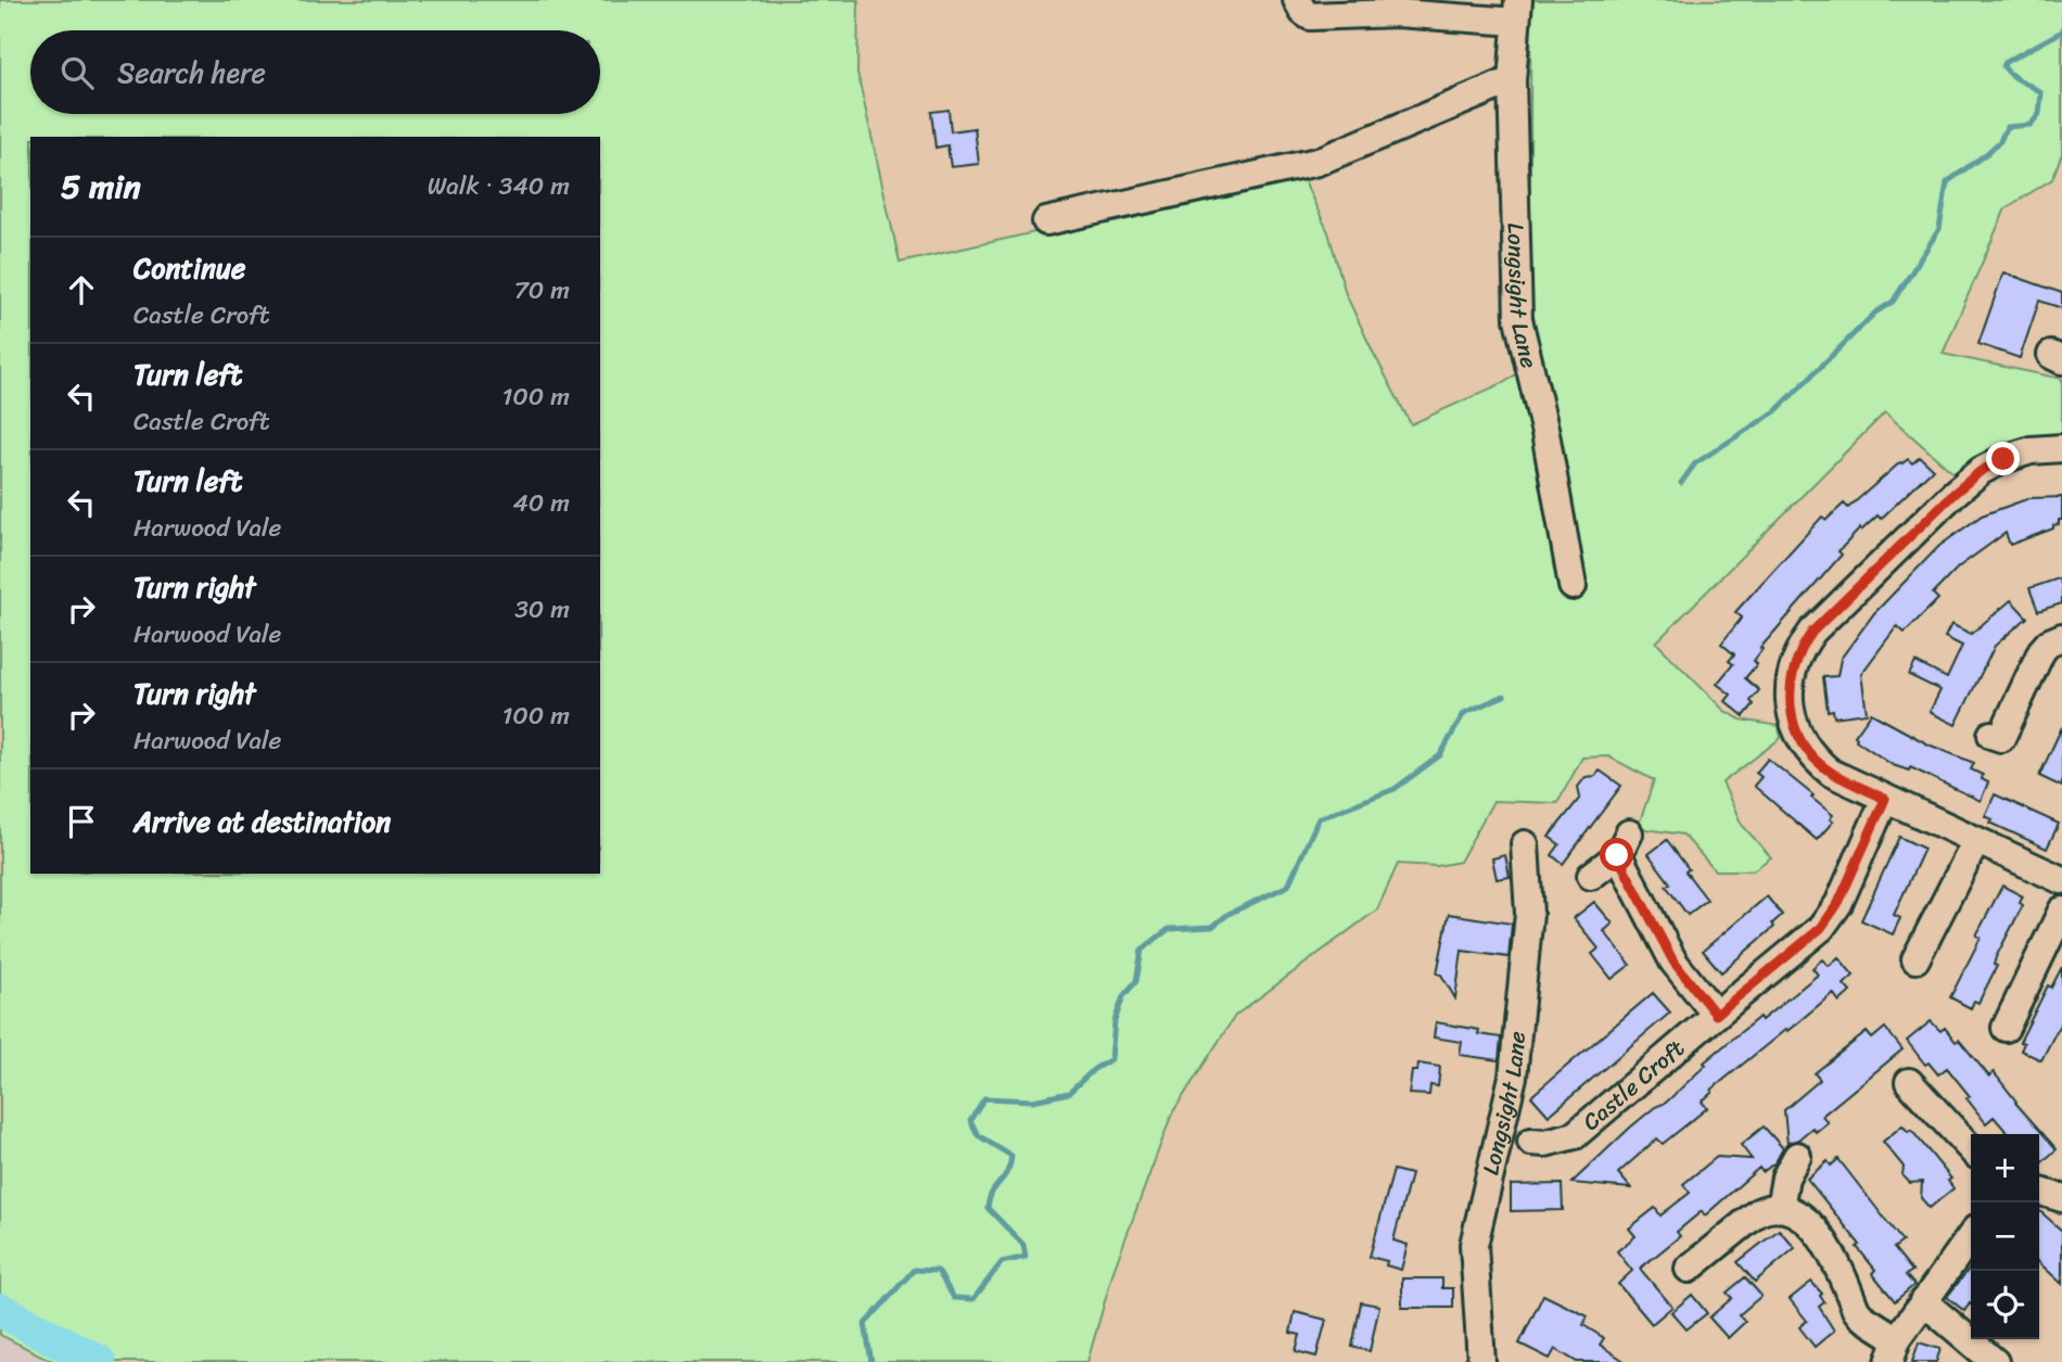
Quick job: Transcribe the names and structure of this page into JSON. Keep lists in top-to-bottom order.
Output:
{
  "streets": {
    "street": ["Longsight Lane", "Castle Croft"]
  },
  "page": {
    "search": "Search here",
    "heading": ["5 min", "Walk · 340 m"],
    "list": [
      ["Continue", "Castle Croft", "70 m"],
      ["Turn left", "Castle Croft", "100 m"],
      ["Turn left", "Harwood Vale", "40 m"],
      ["Turn right", "Harwood Vale", "30 m"],
      ["Turn right", "Harwood Vale", "100 m"],
      "Arrive at destination"
    ],
    "map_buttons": ["+", "−"]
  }
}
